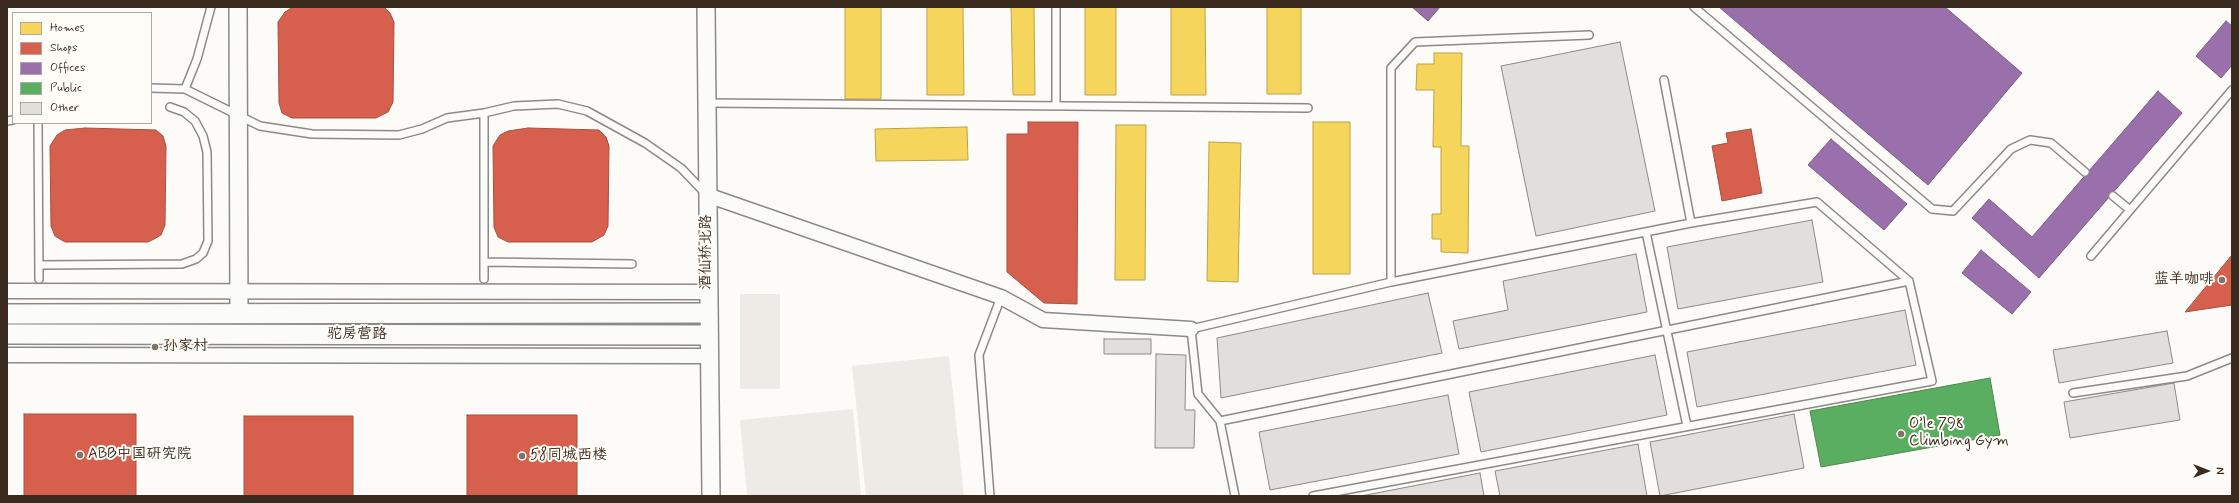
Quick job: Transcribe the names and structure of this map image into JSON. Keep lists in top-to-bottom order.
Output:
{
  "streets": {
    "main road": ["驼房营路"],
    "street": ["酒仙桥北路"]
  },
  "crossings": [
    ["酒仙桥北路", "驼房营路"]
  ],
  "places": [
    "蓝羊咖啡",
    "孙家村",
    "O’le 798 Climbing Gym",
    "ABB中国研究院",
    "58同城西楼"
  ],
  "legend": [
    "Homes",
    "Shops",
    "Offices",
    "Public",
    "Other"
  ],
  "north": "right"
}
